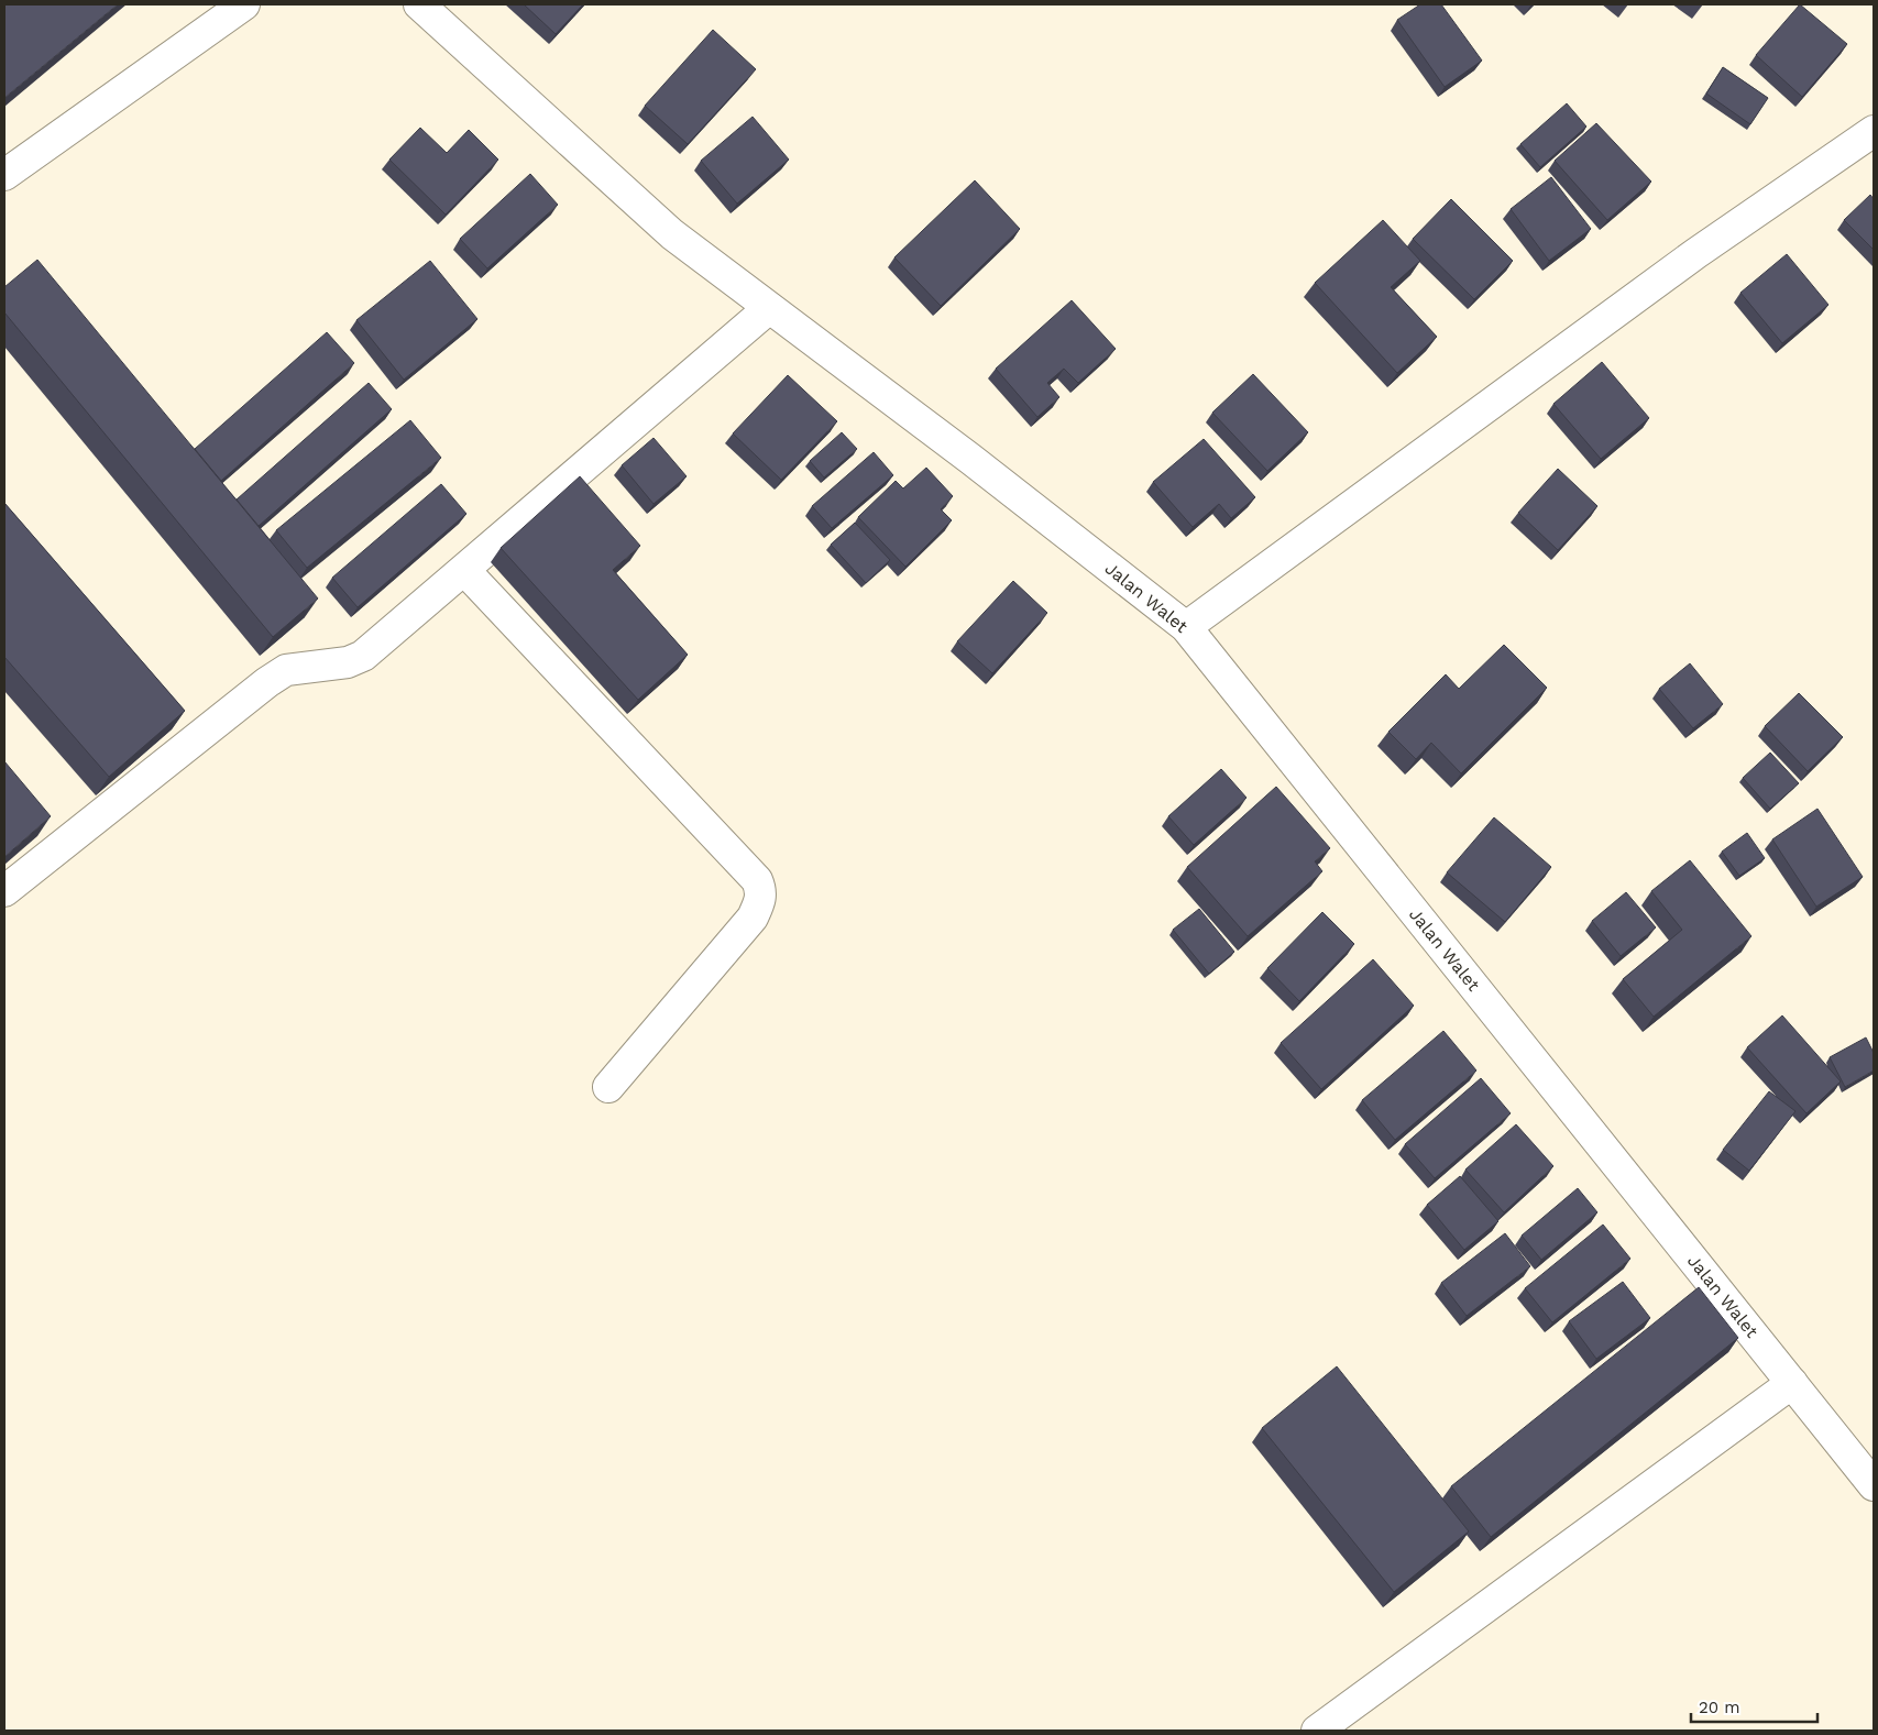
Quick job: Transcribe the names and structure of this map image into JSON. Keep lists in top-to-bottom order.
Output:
{
  "streets": {
    "street": ["Jalan Walet"]
  },
  "scale_bar": "20 m"
}
